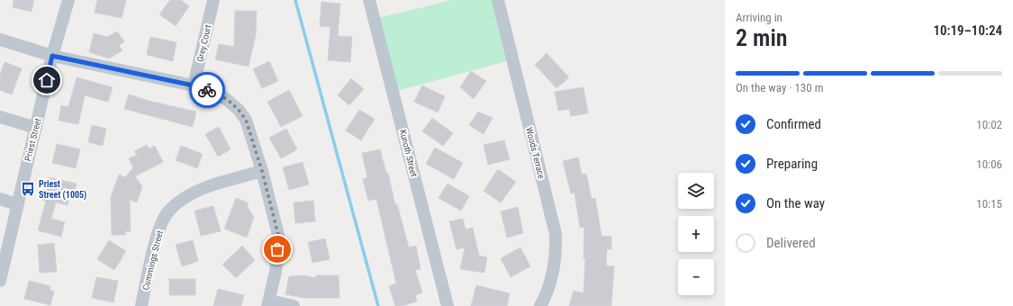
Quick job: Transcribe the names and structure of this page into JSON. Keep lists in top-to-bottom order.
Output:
{
  "streets": {
    "street": [
      "Grey Court",
      "Priest Street",
      "Kunoth Street",
      "Woods Terrace",
      "Cummings Street"
    ]
  },
  "places": {
    "bus stop": ["Priest Street (1005)"]
  },
  "page": {
    "heading": ["2 min", "Arriving in", "10:19–10:24"],
    "bar": "On the way · 130 m",
    "list": [
      ["Confirmed", "10:02"],
      ["Preparing", "10:06"],
      ["On the way", "10:15"],
      "Delivered"
    ],
    "map_buttons": ["+", "−"]
  }
}
